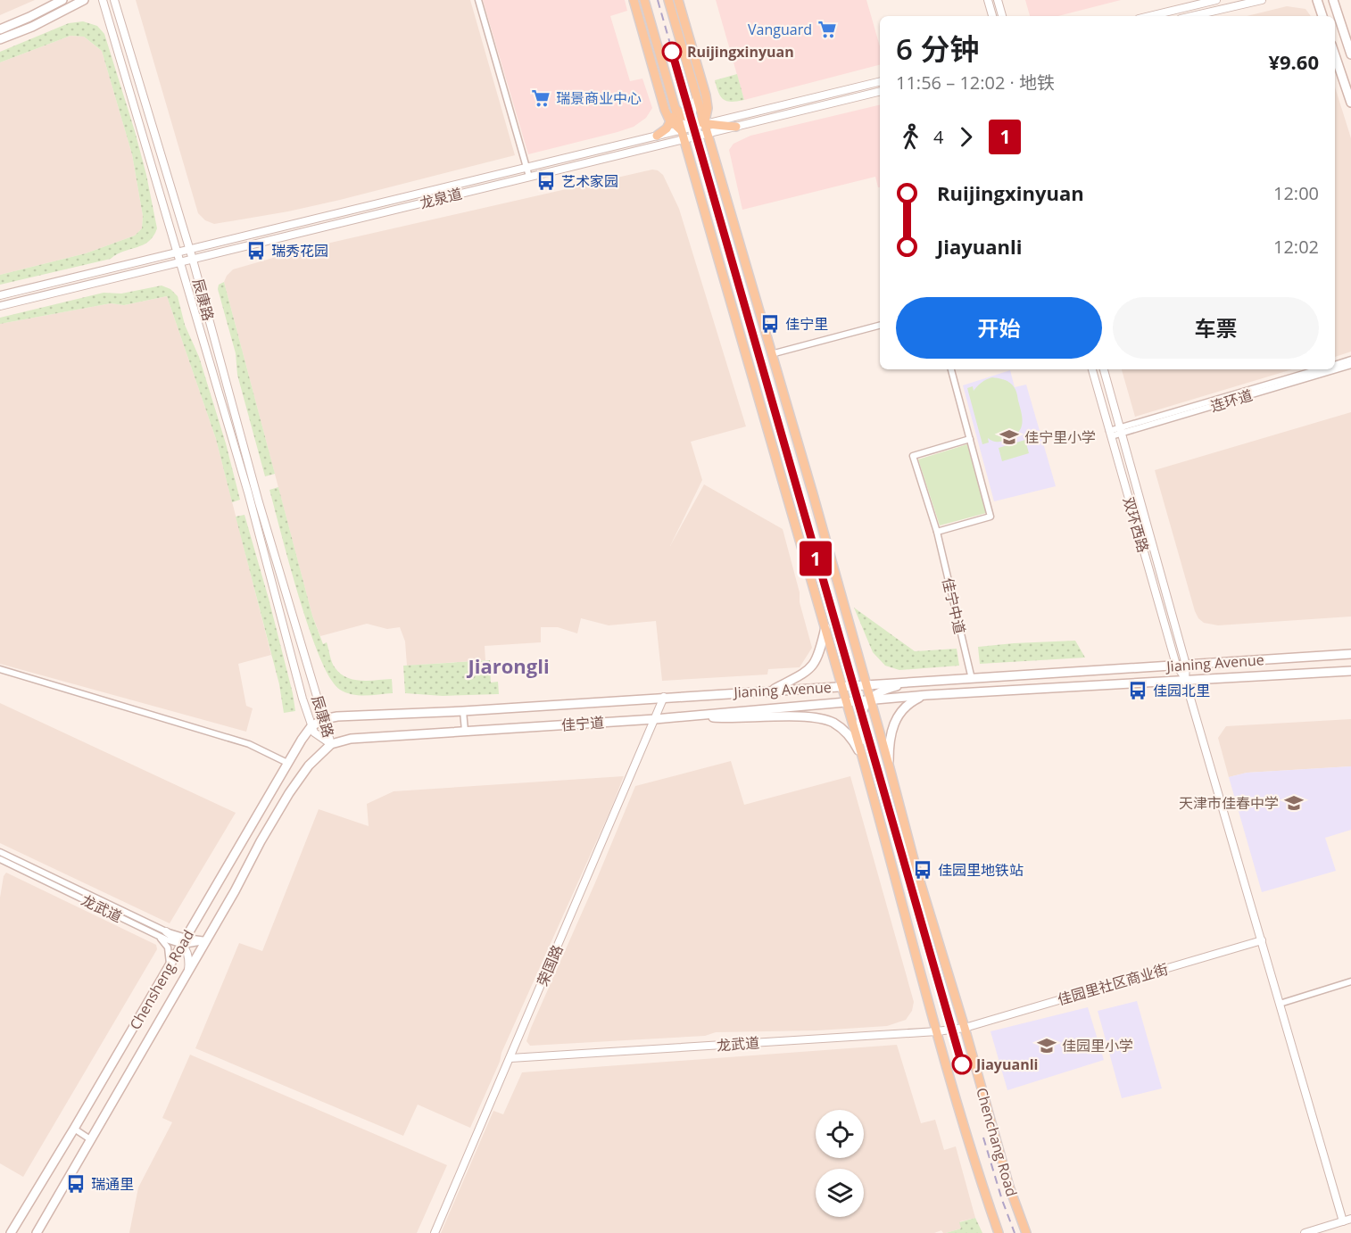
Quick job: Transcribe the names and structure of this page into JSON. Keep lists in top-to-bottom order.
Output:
{
  "streets": {
    "main road": [
      "Jianing Avenue",
      "佳宁道",
      "Chensheng Road",
      "Chenchang Road"
    ],
    "street": [
      "龙泉道",
      "辰康路",
      "连环道",
      "双环西路",
      "佳宁中道",
      "龙武道",
      "荣国路",
      "佳园里社区商业街"
    ]
  },
  "crossings": [
    ["龙泉道", "辰康路"],
    ["龙泉道", "Chenchang Road"],
    ["辰康路", "Jianing Avenue"],
    ["辰康路", "佳宁道"],
    ["辰康路", "Chensheng Road"],
    ["连环道", "双环西路"],
    ["双环西路", "Jianing Avenue"],
    ["佳宁中道", "Jianing Avenue"],
    ["Jianing Avenue", "佳宁道"],
    ["Jianing Avenue", "荣国路"],
    ["Jianing Avenue", "Chensheng Road"],
    ["Jianing Avenue", "Chenchang Road"],
    ["佳宁道", "荣国路"],
    ["佳宁道", "Chensheng Road"],
    ["龙武道", "荣国路"],
    ["龙武道", "Chensheng Road"],
    ["龙武道", "佳园里社区商业街"],
    ["龙武道", "Chenchang Road"],
    ["佳园里社区商业街", "Chenchang Road"]
  ],
  "districts": ["Jiarongli"],
  "places": {
    "supermarket": ["Vanguard", "瑞景商业中心"],
    "other": ["Ruijingxinyuan", "Jiayuanli"],
    "bus stop": [
      "艺术家园",
      "瑞秀花园",
      "佳宁里",
      "佳园北里",
      "佳园里地铁站",
      "瑞通里"
    ],
    "school or university": ["佳宁里小学", "天津市佳春中学", "佳园里小学"]
  },
  "lines": ["metro line 1"],
  "page": {
    "on_map": "1",
    "heading": ["6 分钟", "11:56 – 12:02 · 地铁", "¥9.60"],
    "legs": ["4", "1"],
    "list": [
      {
        "name": "Ruijingxinyuan",
        "value": "12:00"
      },
      {
        "name": "Jiayuanli",
        "value": "12:02"
      }
    ],
    "buttons": ["开始", "车票"]
  }
}
